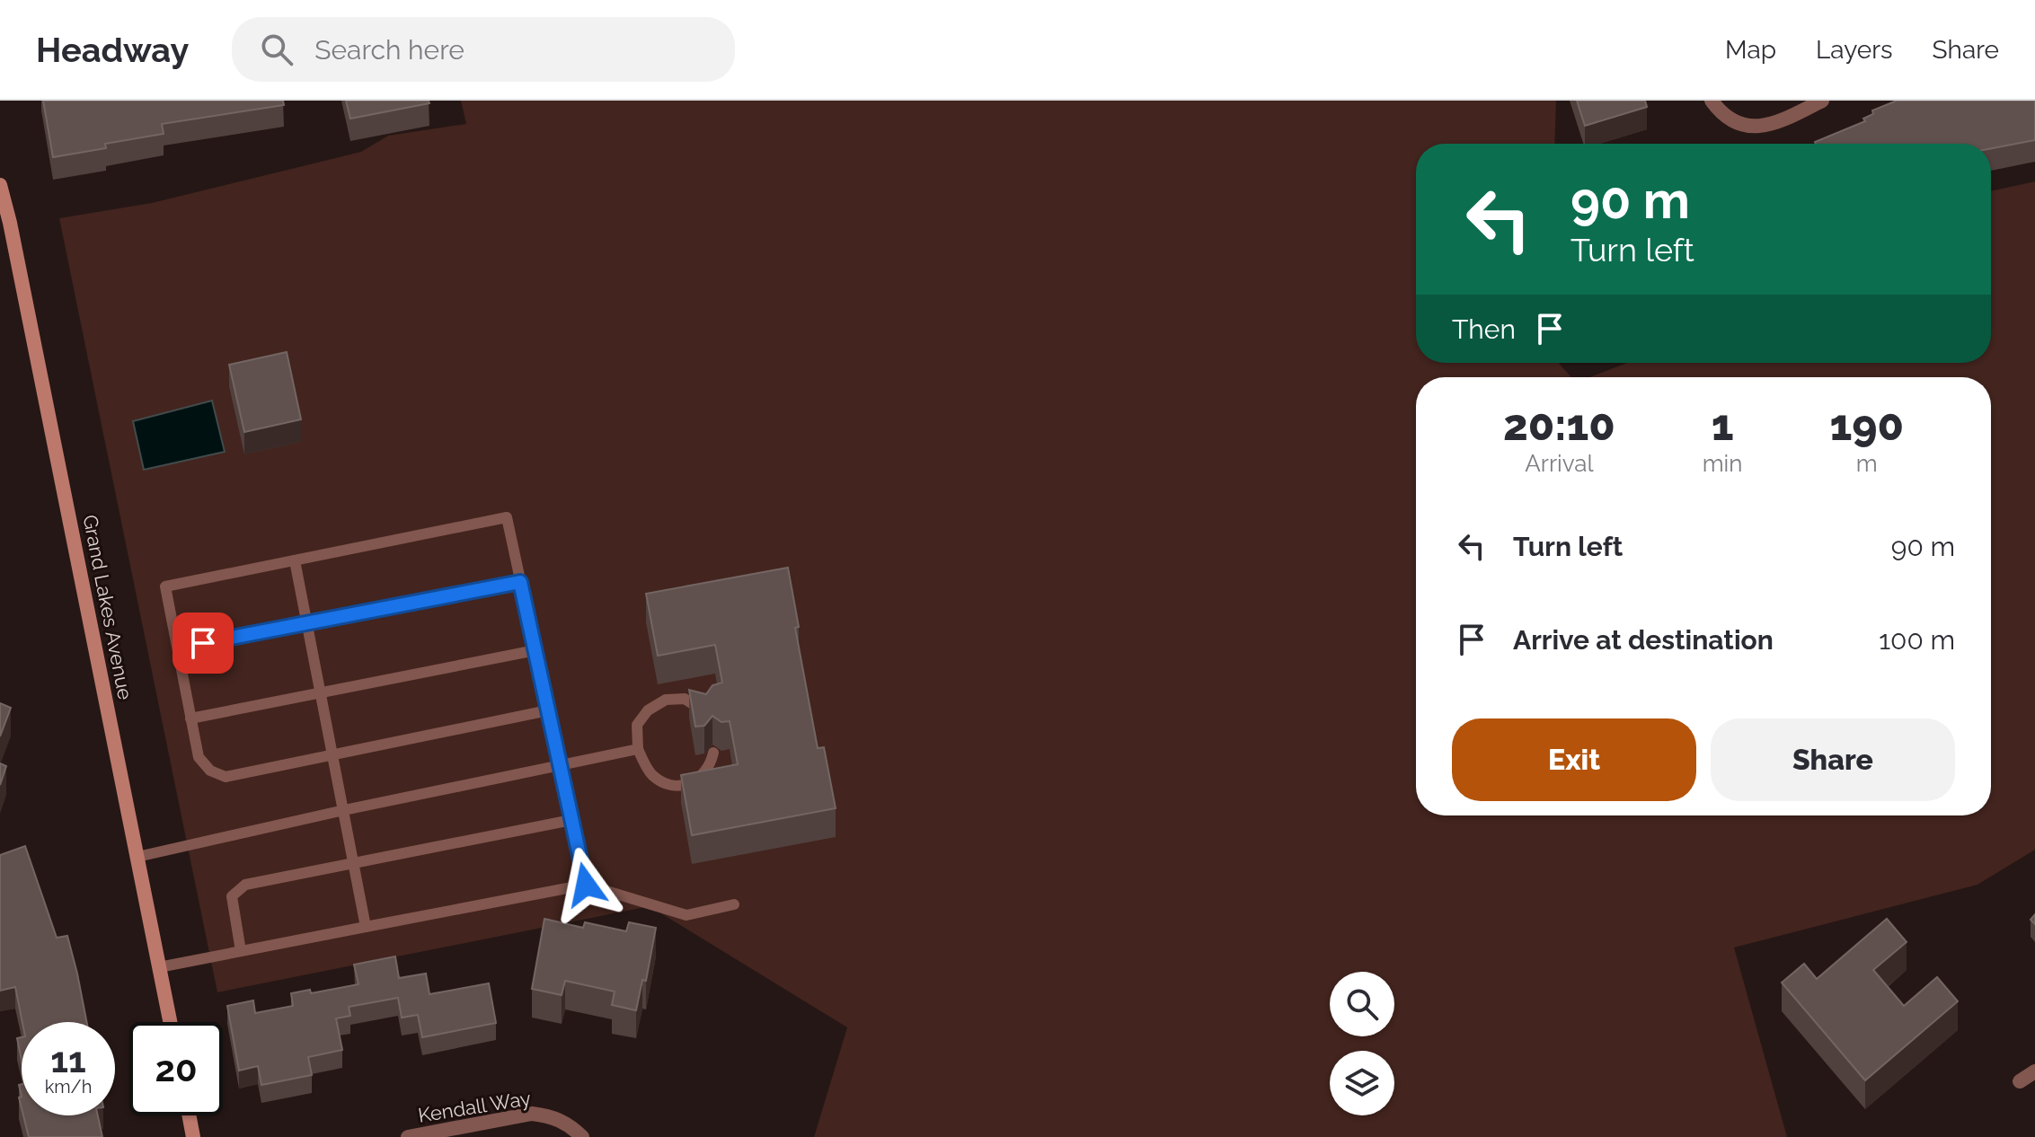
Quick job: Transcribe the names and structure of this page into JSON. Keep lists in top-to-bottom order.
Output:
{
  "streets": {
    "street": ["Grand Lakes Avenue", "Kendall Way"]
  },
  "page": {
    "header": "Headway",
    "search": "Search here",
    "nav": ["Map", "Layers", "Share"],
    "turn": ["90 m", "Turn left"],
    "then": "Then",
    "eta": [
      "20:10",
      "Arrival",
      "1",
      "min",
      "190",
      "m"
    ],
    "list": [
      {
        "name": "Turn left",
        "value": "90 m"
      },
      {
        "name": "Arrive at destination",
        "value": "100 m"
      }
    ],
    "buttons": ["Exit", "Share"],
    "speed": "11 km/h",
    "limit": "20"
  }
}
